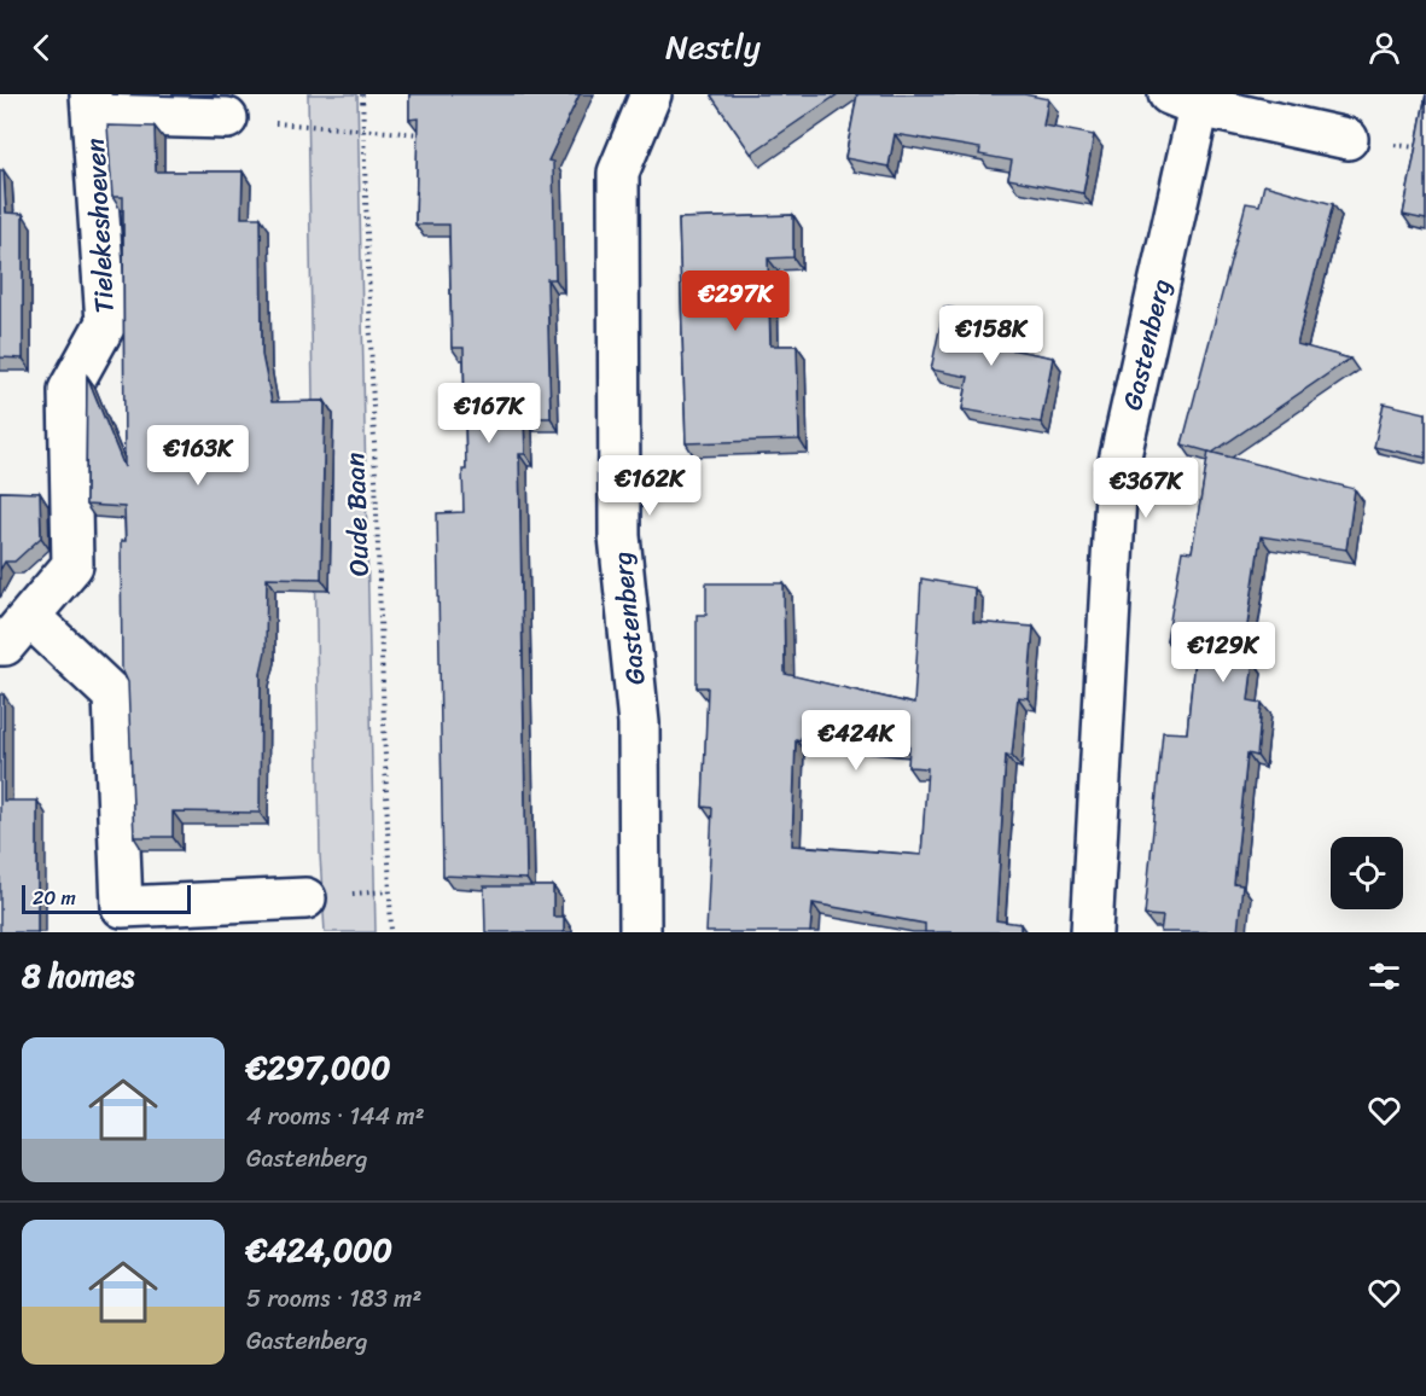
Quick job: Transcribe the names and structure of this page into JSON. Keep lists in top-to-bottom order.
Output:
{
  "streets": {
    "street": ["Tielekeshoeven", "Gastenberg"],
    "path": ["Oude Baan"]
  },
  "scale_bar": "20 m",
  "page": {
    "header": "Nestly",
    "price": [
      "€297K",
      "€158K",
      "€167K",
      "€163K",
      "€162K",
      "€367K",
      "€129K",
      "€424K"
    ],
    "scale": "20 m",
    "heading": "8 homes",
    "list": [
      {
        "name": "€297,000",
        "note": "4 rooms · 144 m² · Gastenberg"
      },
      {
        "name": "€424,000",
        "note": "5 rooms · 183 m² · Gastenberg"
      }
    ]
  }
}
